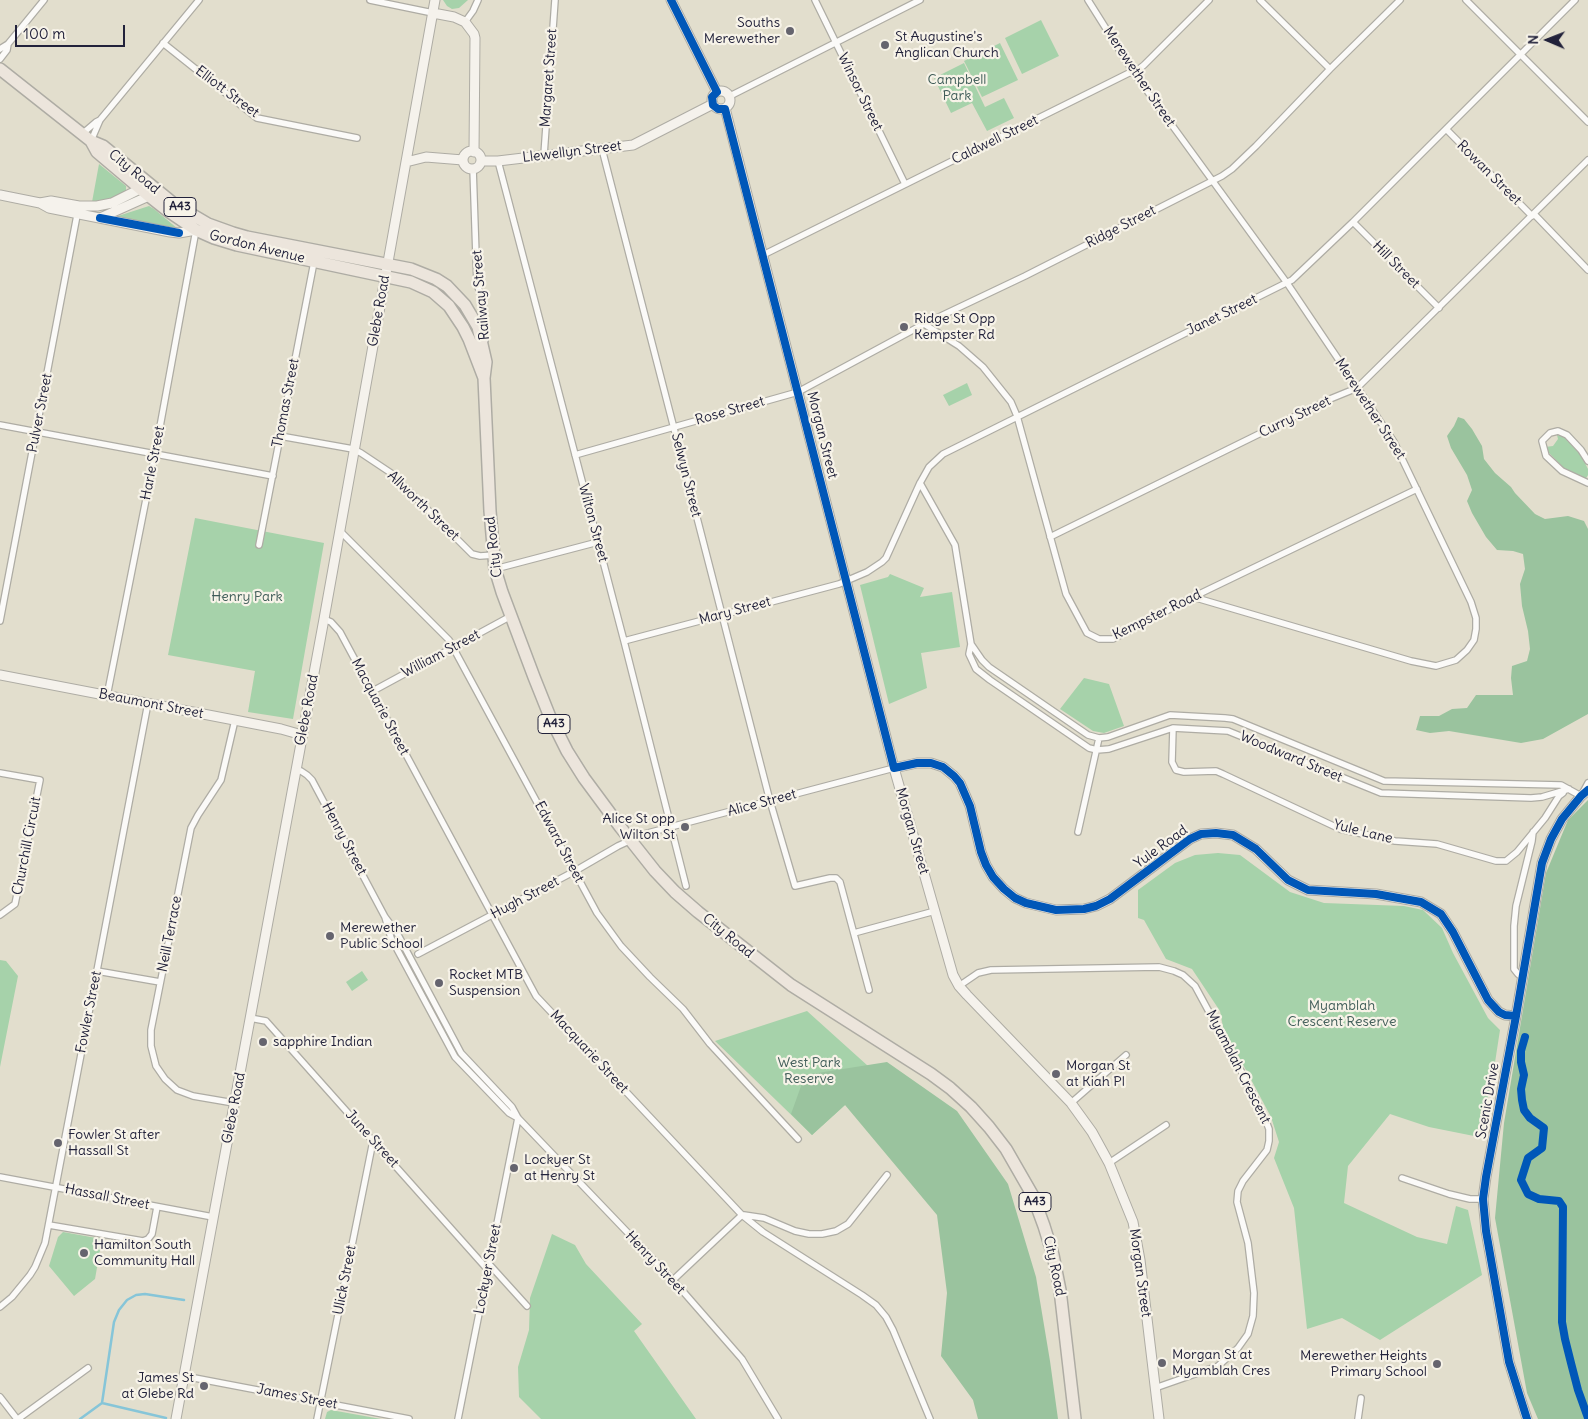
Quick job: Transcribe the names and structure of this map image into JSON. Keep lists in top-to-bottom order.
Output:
{
  "streets": {
    "highway": ["City Road", "A43", "Gordon Avenue"],
    "street": [
      "Merewether Street",
      "Margaret Street",
      "Elliott Street",
      "Winsor Street",
      "Caldwell Street",
      "Llewellyn Street",
      "Rowan Street",
      "Ridge Street",
      "Hill Street",
      "Railway Street",
      "Glebe Road",
      "Janet Street",
      "Thomas Street",
      "Rose Street",
      "Pulver Street",
      "Curry Street",
      "Morgan Street",
      "Harle Street",
      "Selwyn Street",
      "Allworth Street",
      "Wilton Street",
      "Mary Street",
      "Kempster Road",
      "William Street",
      "Beaumont Street",
      "Macquarie Street",
      "Woodward Street",
      "Alice Street",
      "Yule Lane",
      "Henry Street",
      "Edward Street",
      "Churchill Circuit",
      "Yule Road",
      "Hugh Street",
      "Neill Terrace",
      "Fowler Street",
      "Myamblah Crescent",
      "Scenic Drive",
      "June Street",
      "Hassall Street",
      "Lockyer Street",
      "Ulick Street",
      "James Street"
    ]
  },
  "crossings": [
    ["Merewether Street", "Caldwell Street"],
    ["Merewether Street", "Ridge Street"],
    ["Merewether Street", "Janet Street"],
    ["Merewether Street", "Curry Street"],
    ["Merewether Street", "Kempster Road"],
    ["Margaret Street", "Llewellyn Street"],
    ["Winsor Street", "Caldwell Street"],
    ["Caldwell Street", "Morgan Street"],
    ["Llewellyn Street", "Railway Street"],
    ["Llewellyn Street", "Morgan Street"],
    ["Llewellyn Street", "Selwyn Street"],
    ["Llewellyn Street", "Wilton Street"],
    ["City Road", "A43"],
    ["City Road", "Gordon Avenue"],
    ["City Road", "Railway Street"],
    ["City Road", "Glebe Road"],
    ["City Road", "Allworth Street"],
    ["City Road", "William Street"],
    ["City Road", "Alice Street"],
    ["City Road", "Hugh Street"],
    ["Rowan Street", "Janet Street"],
    ["Rowan Street", "Curry Street"],
    ["A43", "Gordon Avenue"],
    ["A43", "Harle Street"],
    ["Ridge Street", "Rose Street"],
    ["Ridge Street", "Morgan Street"],
    ["Ridge Street", "Kempster Road"],
    ["Gordon Avenue", "Glebe Road"],
    ["Gordon Avenue", "Thomas Street"],
    ["Gordon Avenue", "Pulver Street"],
    ["Gordon Avenue", "Harle Street"],
    ["Hill Street", "Janet Street"],
    ["Hill Street", "Curry Street"],
    ["Glebe Road", "Allworth Street"],
    ["Glebe Road", "Beaumont Street"],
    ["Glebe Road", "Macquarie Street"],
    ["Glebe Road", "Henry Street"],
    ["Glebe Road", "Edward Street"],
    ["Glebe Road", "Neill Terrace"],
    ["Glebe Road", "June Street"],
    ["Glebe Road", "Hassall Street"],
    ["Glebe Road", "James Street"],
    ["Janet Street", "Morgan Street"],
    ["Janet Street", "Mary Street"],
    ["Janet Street", "Kempster Road"],
    ["Thomas Street", "Allworth Street"],
    ["Rose Street", "Morgan Street"],
    ["Rose Street", "Selwyn Street"],
    ["Rose Street", "Wilton Street"],
    ["Curry Street", "Kempster Road"],
    ["Morgan Street", "Mary Street"],
    ["Morgan Street", "Alice Street"],
    ["Morgan Street", "Yule Road"],
    ["Morgan Street", "Myamblah Crescent"],
    ["Harle Street", "Beaumont Street"],
    ["Selwyn Street", "Mary Street"],
    ["Selwyn Street", "Alice Street"],
    ["Wilton Street", "Mary Street"],
    ["Wilton Street", "Alice Street"],
    ["William Street", "Macquarie Street"],
    ["William Street", "Edward Street"],
    ["Beaumont Street", "Neill Terrace"],
    ["Beaumont Street", "Fowler Street"],
    ["Macquarie Street", "Hugh Street"],
    ["Woodward Street", "Yule Lane"],
    ["Woodward Street", "Scenic Drive"],
    ["Alice Street", "Yule Road"],
    ["Alice Street", "Hugh Street"],
    ["Yule Lane", "Scenic Drive"],
    ["Henry Street", "Lockyer Street"],
    ["Edward Street", "Hugh Street"],
    ["Yule Road", "Scenic Drive"],
    ["Fowler Street", "Hassall Street"],
    ["June Street", "Lockyer Street"],
    ["June Street", "Ulick Street"],
    ["Ulick Street", "James Street"]
  ],
  "parks": [
    "Campbell Park",
    "Henry Park",
    "Myamblah Crescent Reserve",
    "West Park Reserve"
  ],
  "places": [
    "Souths Merewether",
    "St Augustine's Anglican Church",
    "Ridge St Opp Kempster Rd",
    "Alice St opp Wilton St",
    "Merewether Public School",
    "Rocket MTB Suspension",
    "sapphire Indian",
    "Morgan St at Kiah Pl",
    "Fowler St after Hassall St",
    "Lockyer St at Henry St",
    "Hamilton South Community Hall",
    "Morgan St at Myamblah Cres",
    "Merewether Heights Primary School",
    "James St at Glebe Rd"
  ],
  "scale_bar": "100 m",
  "north": "left"
}
